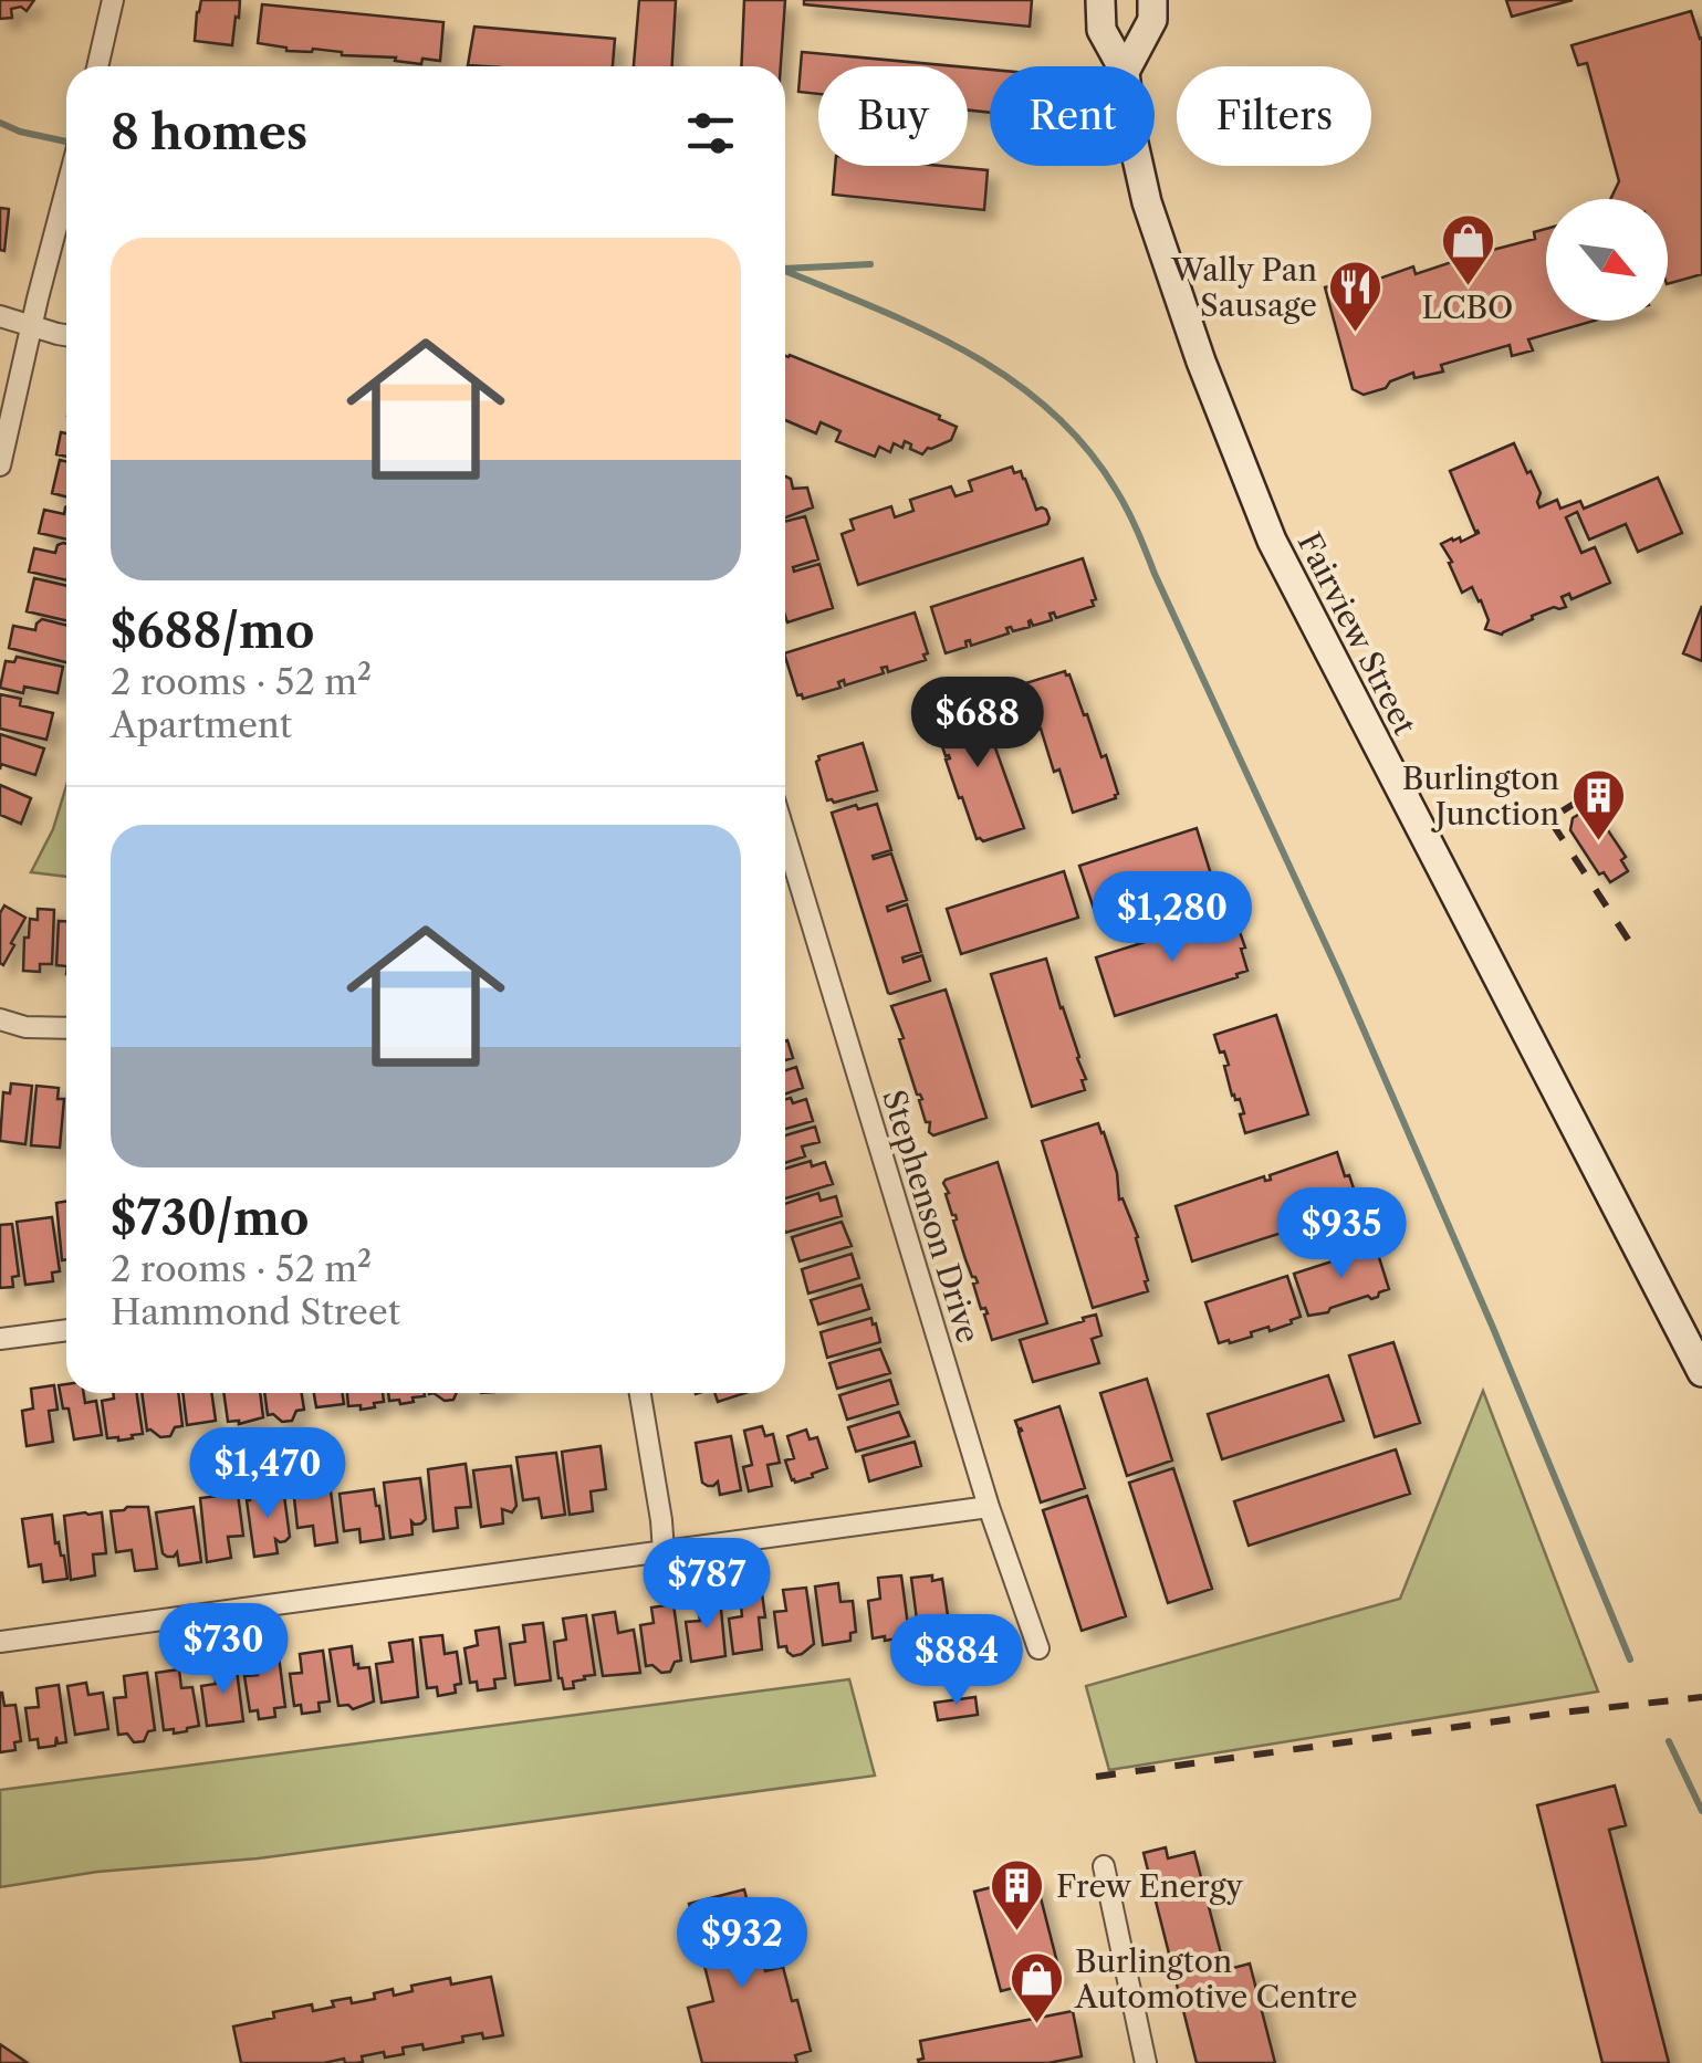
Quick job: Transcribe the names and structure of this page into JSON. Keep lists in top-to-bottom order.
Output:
{
  "streets": {
    "main road": ["Fairview Street"],
    "street": ["Stephenson Drive"]
  },
  "places": {
    "shop": ["LCBO", "Burlington Automotive Centre"],
    "restaurant": ["Wally Pan Sausage"],
    "building": ["Burlington Junction", "Frew Energy"]
  },
  "north": "bottom right",
  "page": {
    "chip": ["Buy", "Rent", "Filters"],
    "heading": "8 homes",
    "list": [
      {
        "name": "$688/mo",
        "note": "2 rooms · 52 m² · Apartment"
      },
      {
        "name": "$730/mo",
        "note": "2 rooms · 52 m² · Hammond Street"
      }
    ],
    "price": [
      "$688",
      "$1,280",
      "$935",
      "$1,470",
      "$787",
      "$730",
      "$884",
      "$932"
    ]
  }
}
